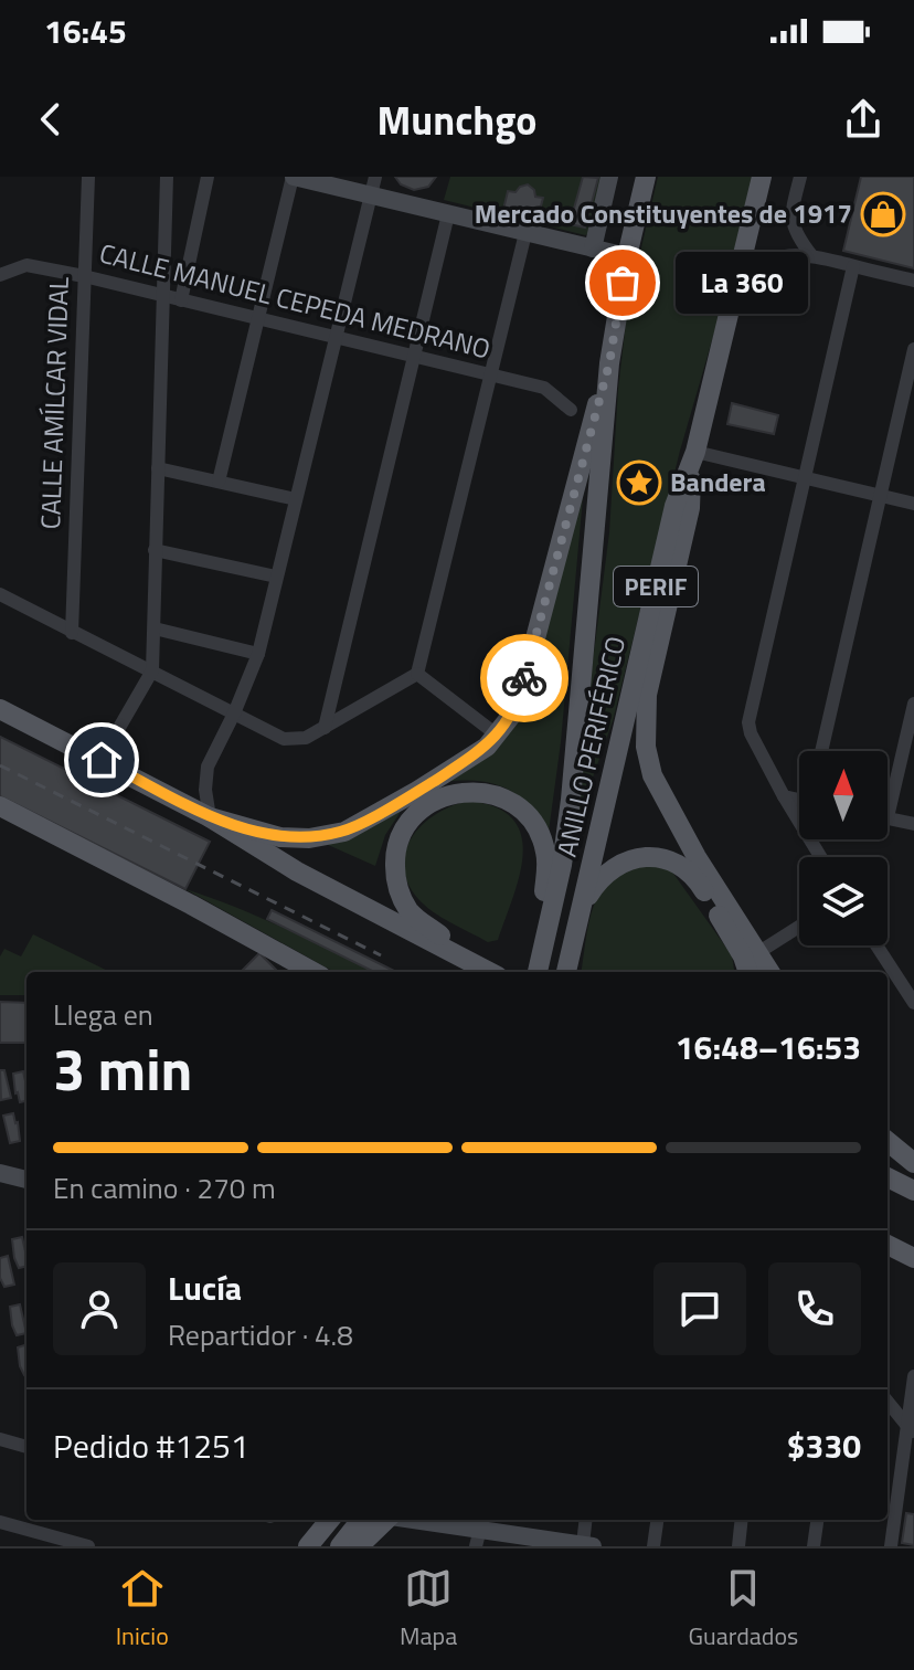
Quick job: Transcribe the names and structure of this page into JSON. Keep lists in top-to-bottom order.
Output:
{
  "streets": {
    "main road": ["PERIF", "ANILLO PERIFÉRICO"],
    "street": ["CALLE MANUEL CEPEDA MEDRANO", "CALLE AMÍLCAR VIDAL"]
  },
  "crossings": [
    ["CALLE MANUEL CEPEDA MEDRANO", "CALLE AMÍLCAR VIDAL"],
    ["PERIF", "ANILLO PERIFÉRICO"]
  ],
  "places": {
    "shop": ["Mercado Constituyentes de 1917"],
    "other": ["La 360"],
    "place": ["Bandera"]
  },
  "north": "top",
  "page": {
    "status": "16:45",
    "header": "Munchgo",
    "bubble": "La 360",
    "heading": ["3 min", "Llega en", "16:48–16:53"],
    "panel": [
      "Lucía",
      "Repartidor · 4.8",
      "Pedido #1251",
      "$330"
    ],
    "bar": "En camino · 270 m",
    "tabs": ["Inicio", "Mapa", "Guardados"]
  }
}
